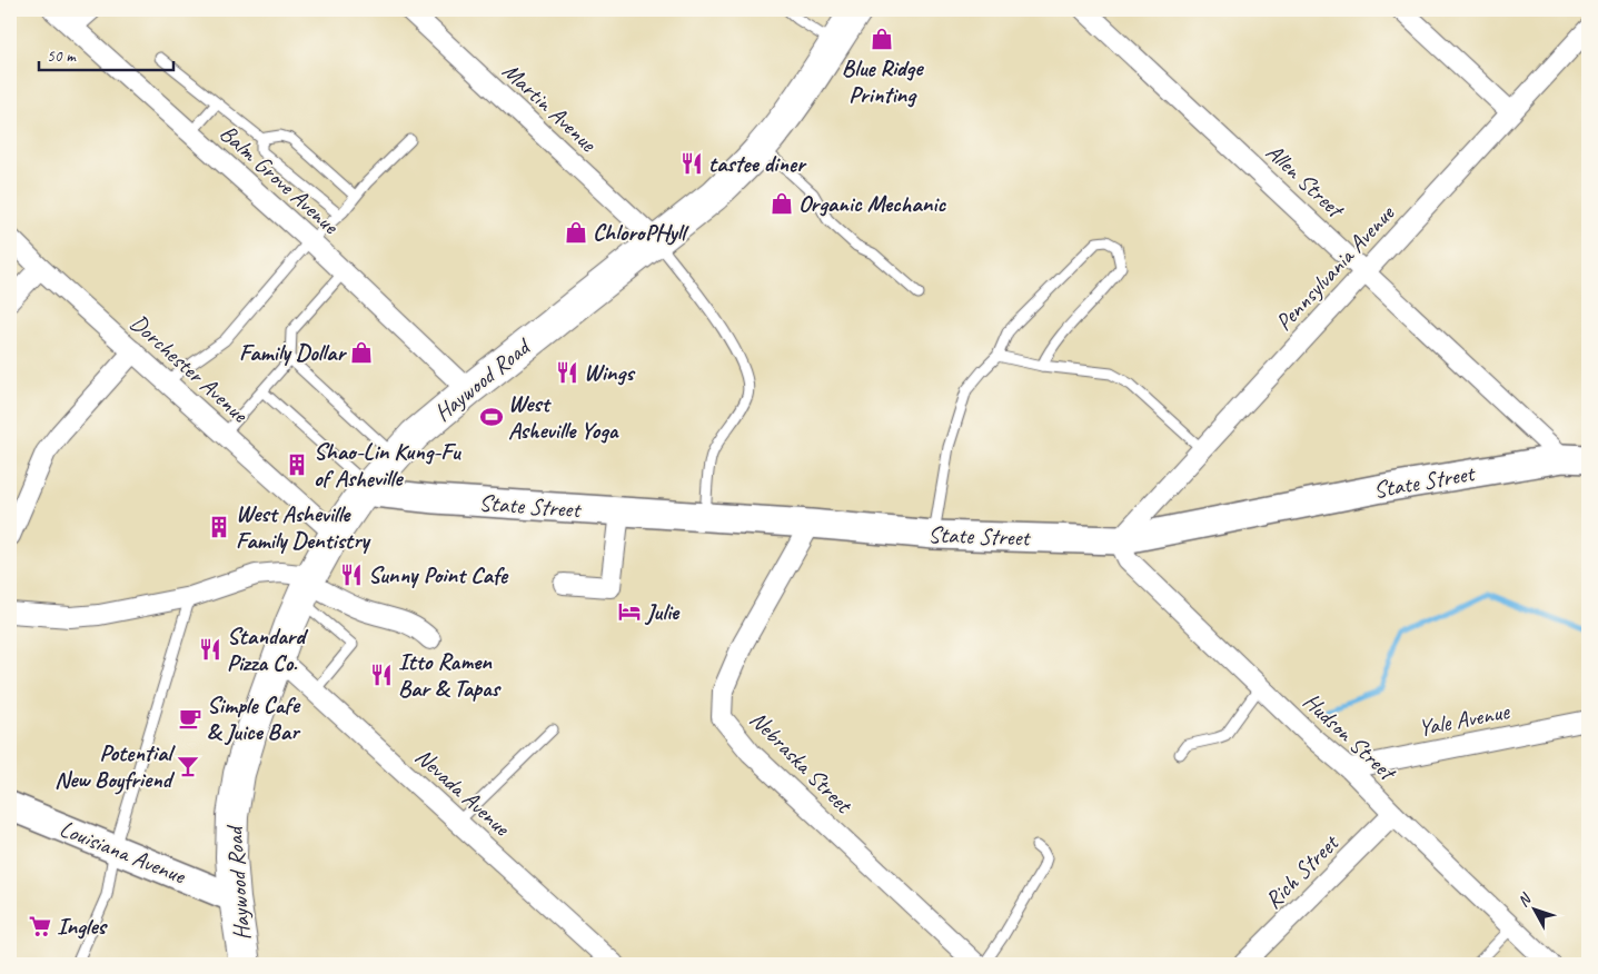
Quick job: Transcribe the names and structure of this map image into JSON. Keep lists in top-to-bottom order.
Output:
{
  "streets": {
    "main road": ["Haywood Road"],
    "street": [
      "Martin Avenue",
      "Balm Grove Avenue",
      "Allen Street",
      "Pennsylvania Avenue",
      "Dorchester Avenue",
      "State Street",
      "Yale Avenue",
      "Hudson Street",
      "Nebraska Street",
      "Nevada Avenue",
      "Louisiana Avenue",
      "Rich Street"
    ]
  },
  "crossings": [
    ["Martin Avenue", "Haywood Road"],
    ["Balm Grove Avenue", "Haywood Road"],
    ["Allen Street", "Pennsylvania Avenue"],
    ["Allen Street", "State Street"],
    ["Pennsylvania Avenue", "State Street"],
    ["Pennsylvania Avenue", "Hudson Street"],
    ["Dorchester Avenue", "Haywood Road"],
    ["Haywood Road", "State Street"],
    ["Haywood Road", "Nevada Avenue"],
    ["Haywood Road", "Louisiana Avenue"],
    ["State Street", "Hudson Street"],
    ["State Street", "Nebraska Street"],
    ["Yale Avenue", "Hudson Street"],
    ["Hudson Street", "Rich Street"]
  ],
  "places": {
    "shop": [
      "Blue Ridge Printing",
      "Organic Mechanic",
      "ChloroPHyll",
      "Family Dollar"
    ],
    "restaurant": [
      "tastee diner",
      "Wings",
      "Sunny Point Cafe",
      "Standard Pizza Co.",
      "Itto Ramen Bar & Tapas"
    ],
    "sports": ["West Asheville Yoga"],
    "building": ["Shao-Lin Kung-Fu of Asheville", "West Asheville Family Dentistry"],
    "hotel": ["Julie"],
    "cafe": ["Simple Cafe & Juice Bar"],
    "bar": ["Potential New Boyfriend"],
    "supermarket": ["Ingles"]
  },
  "scale_bar": "50 m",
  "north": "top left"
}
